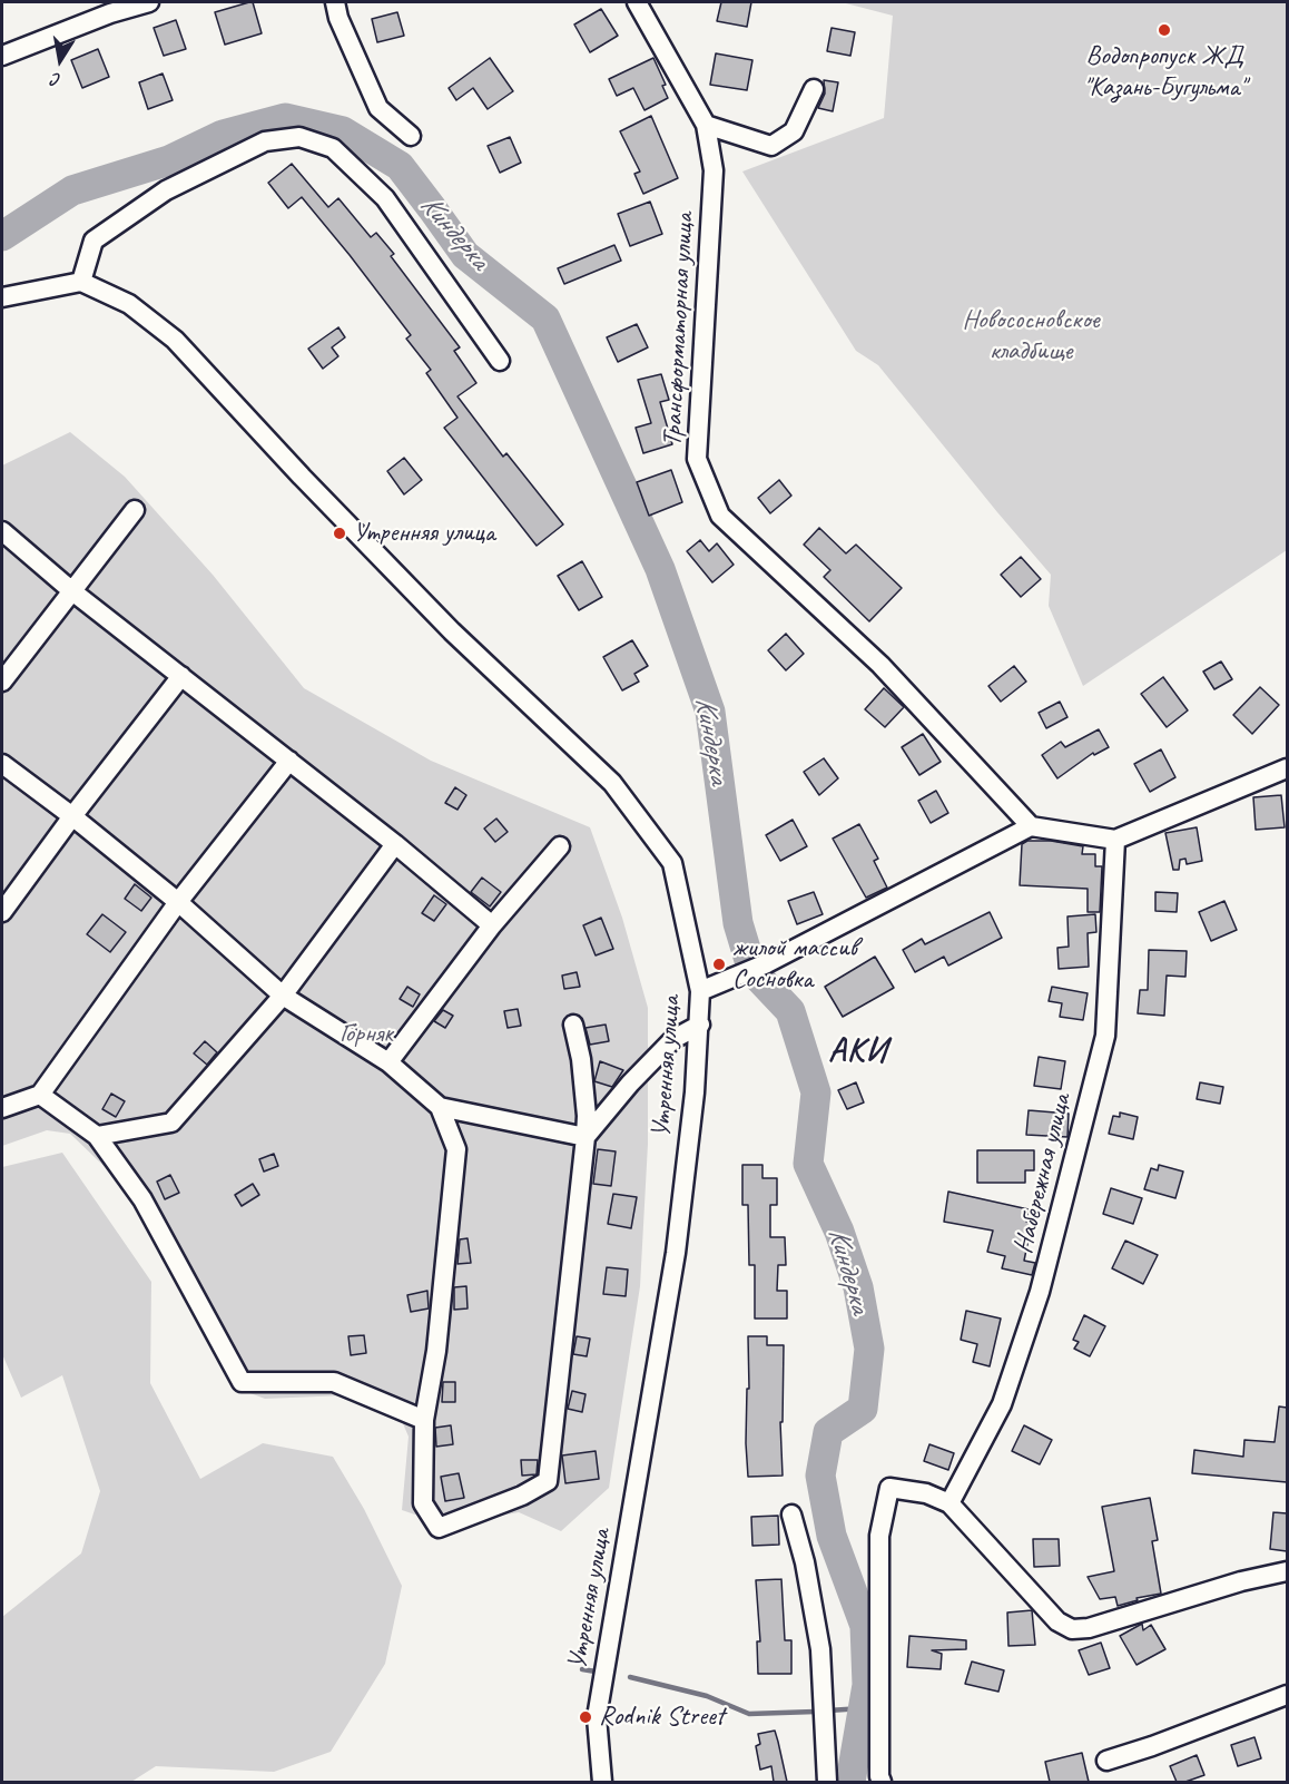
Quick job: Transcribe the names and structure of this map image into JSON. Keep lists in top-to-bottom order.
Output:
{
  "streets": {
    "street": ["Трансформаторная улица", "Утренняя улица", "Набережная улица"]
  },
  "districts": ["АКИ"],
  "water": ["Киндерка"],
  "parks": ["Новососновское кладбище", "Горняк"],
  "places": [
    "Водопропуск ЖД \"Казань-Бугульма\"",
    "Утренняя улица",
    "жилой массив Сосновка",
    "Rodnik Street"
  ],
  "north": "bottom"
}
